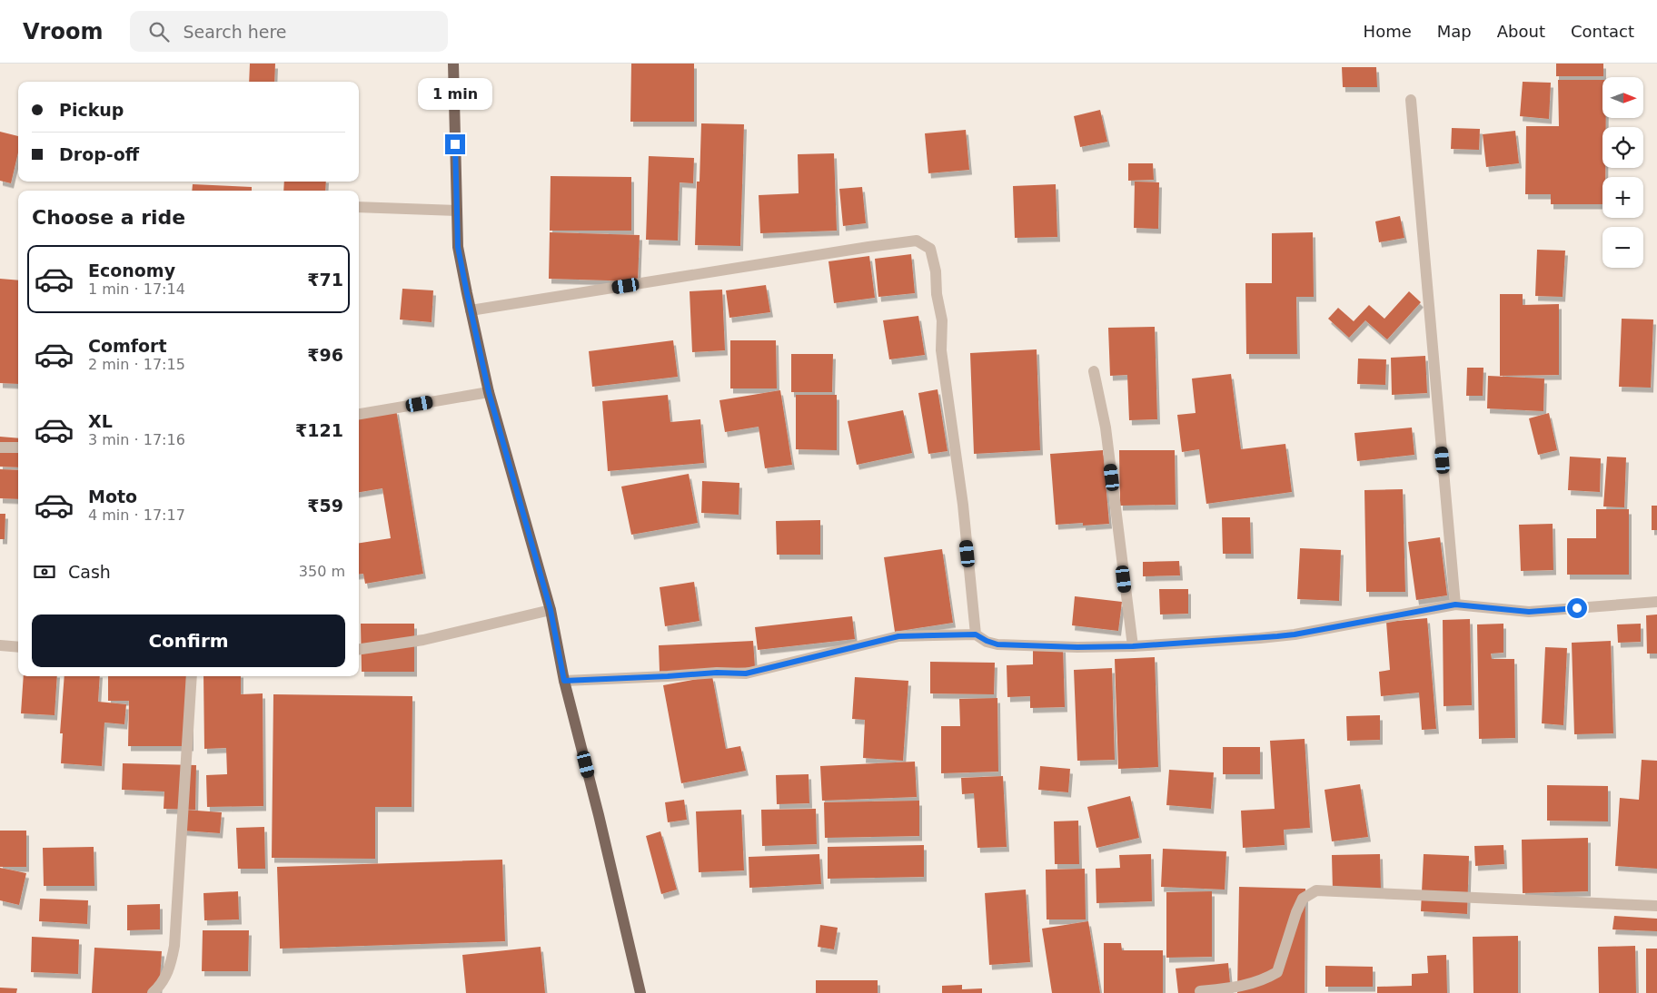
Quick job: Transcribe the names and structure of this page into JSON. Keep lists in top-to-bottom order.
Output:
{
  "north": "right",
  "page": {
    "header": "Vroom",
    "search": "Search here",
    "nav": [
      "Home",
      "Map",
      "About",
      "Contact"
    ],
    "map_buttons": ["+", "−"],
    "bubble": "1 min",
    "banner": ["Pickup", "Drop-off"],
    "heading": "Choose a ride",
    "list": [
      {
        "name": "Economy",
        "note": "1 min · 17:14",
        "value": "₹71"
      },
      {
        "name": "Comfort",
        "note": "2 min · 17:15",
        "value": "₹96"
      },
      {
        "name": "XL",
        "note": "3 min · 17:16",
        "value": "₹121"
      },
      {
        "name": "Moto",
        "note": "4 min · 17:17",
        "value": "₹59"
      }
    ],
    "pay": ["Cash", "350 m"],
    "buttons": "Confirm"
  }
}
